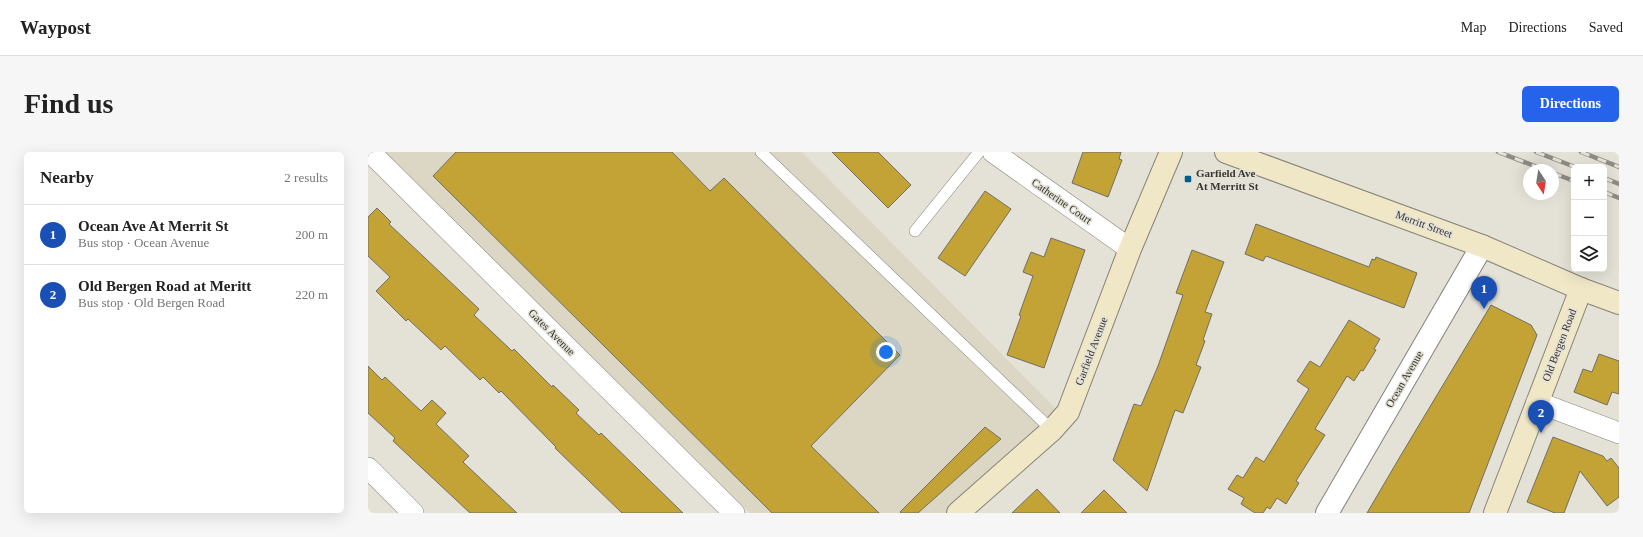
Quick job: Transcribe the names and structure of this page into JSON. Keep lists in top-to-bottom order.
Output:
{
  "streets": {
    "main road": ["Merritt Street", "Old Bergen Road", "Garfield Avenue"],
    "street": ["Catherine Court", "Gates Avenue", "Ocean Avenue"]
  },
  "crossings": [
    ["Catherine Court", "Garfield Avenue"],
    ["Merritt Street", "Old Bergen Road"],
    ["Merritt Street", "Ocean Avenue"]
  ],
  "places": {
    "transit": ["Garfield Ave At Merritt St"]
  },
  "north": "bottom",
  "page": {
    "header": "Waypost",
    "nav": ["Map", "Directions", "Saved"],
    "buttons": "Directions",
    "title": "Find us",
    "heading": ["Nearby", "2 results"],
    "map_buttons": ["+", "−"],
    "list": [
      {
        "mark": "1",
        "name": "Ocean Ave At Merrit St",
        "note": "Bus stop · Ocean Avenue",
        "value": "200 m"
      },
      {
        "mark": "2",
        "name": "Old Bergen Road at Meritt",
        "note": "Bus stop · Old Bergen Road",
        "value": "220 m"
      }
    ],
    "pins": ["1", "2"]
  }
}
